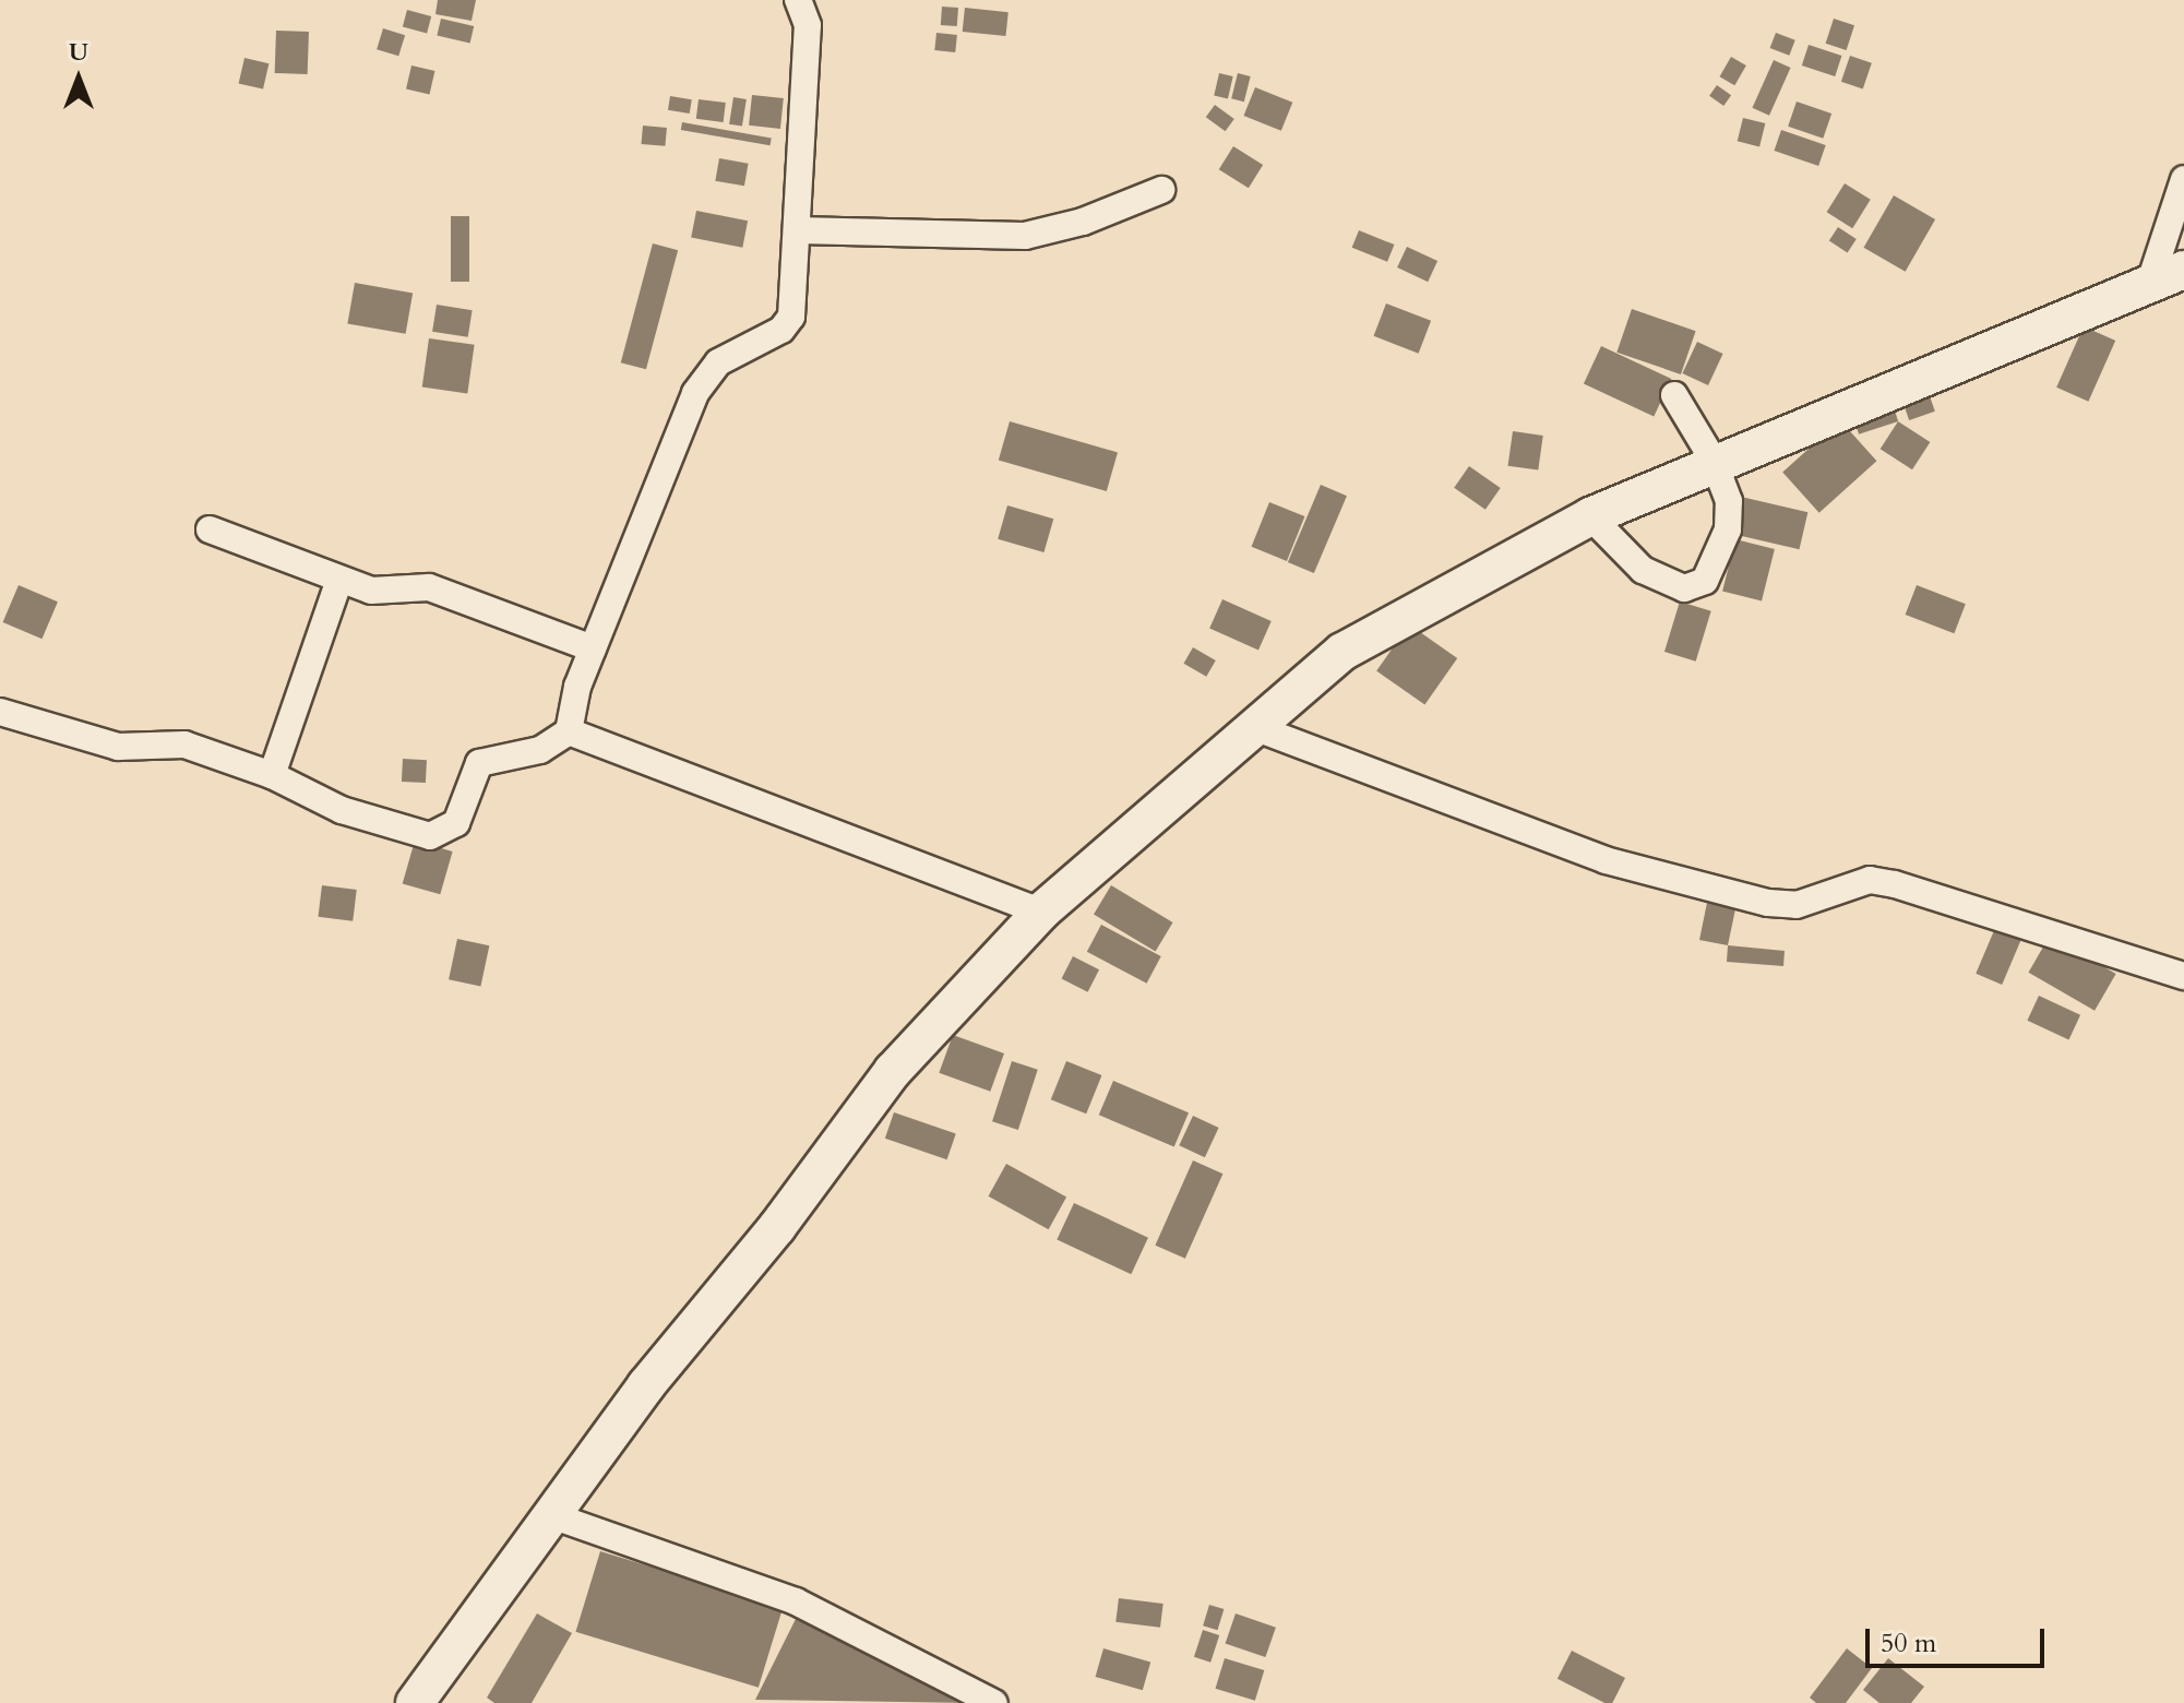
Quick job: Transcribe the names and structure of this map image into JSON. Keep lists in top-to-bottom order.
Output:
{
  "scale_bar": "50 m",
  "north": "top"
}
